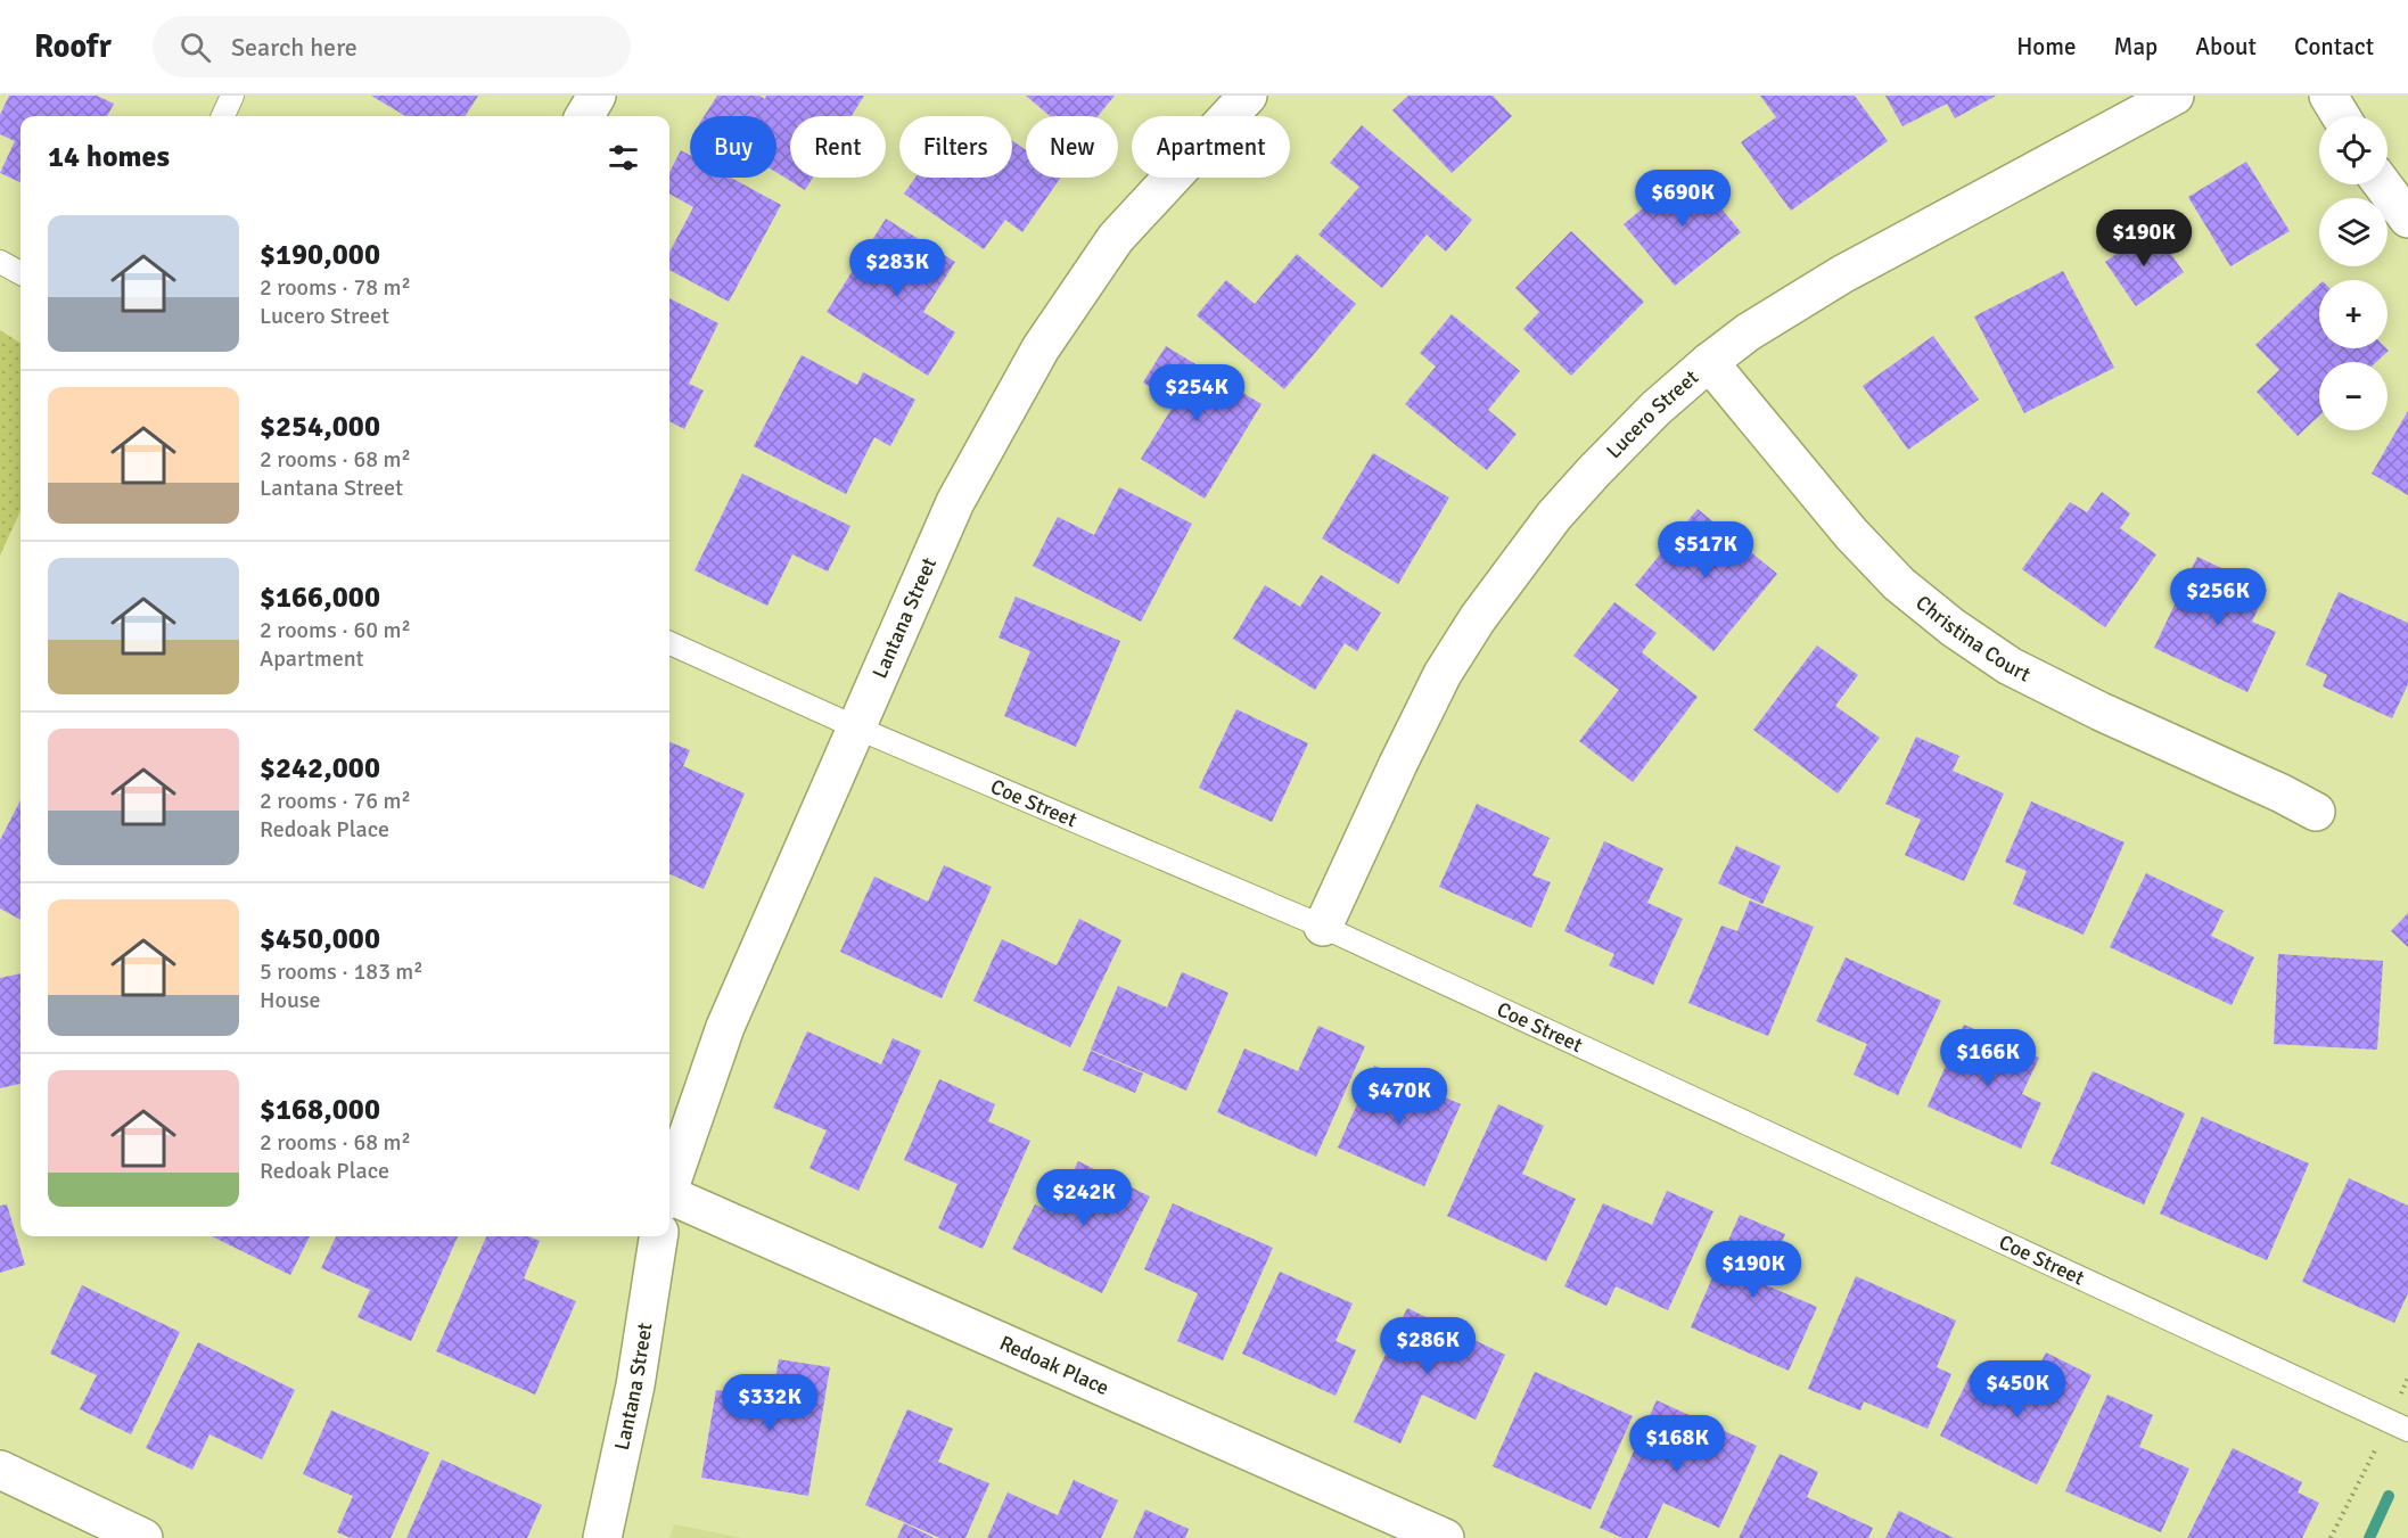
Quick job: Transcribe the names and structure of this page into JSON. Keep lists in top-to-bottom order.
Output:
{
  "streets": {
    "street": [
      "Lucero Street",
      "Lantana Street",
      "Christina Court",
      "Redoak Place"
    ],
    "lane": ["Coe Street"]
  },
  "crossings": [
    ["Lucero Street", "Christina Court"],
    ["Lucero Street", "Coe Street"],
    ["Lantana Street", "Coe Street"]
  ],
  "page": {
    "header": "Roofr",
    "search": "Search here",
    "nav": [
      "Home",
      "Map",
      "About",
      "Contact"
    ],
    "map_buttons": ["+", "−"],
    "chip": [
      "Buy",
      "Rent",
      "Filters",
      "New",
      "Apartment"
    ],
    "heading": "14 homes",
    "price": [
      "$690K",
      "$190K",
      "$283K",
      "$254K",
      "$517K",
      "$256K",
      "$166K",
      "$470K",
      "$242K",
      "$190K",
      "$286K",
      "$450K",
      "$332K",
      "$168K"
    ],
    "list": [
      {
        "name": "$190,000",
        "note": "2 rooms · 78 m² · Lucero Street"
      },
      {
        "name": "$254,000",
        "note": "2 rooms · 68 m² · Lantana Street"
      },
      {
        "name": "$166,000",
        "note": "2 rooms · 60 m² · Apartment"
      },
      {
        "name": "$242,000",
        "note": "2 rooms · 76 m² · Redoak Place"
      },
      {
        "name": "$450,000",
        "note": "5 rooms · 183 m² · House"
      },
      {
        "name": "$168,000",
        "note": "2 rooms · 68 m² · Redoak Place"
      }
    ]
  }
}
